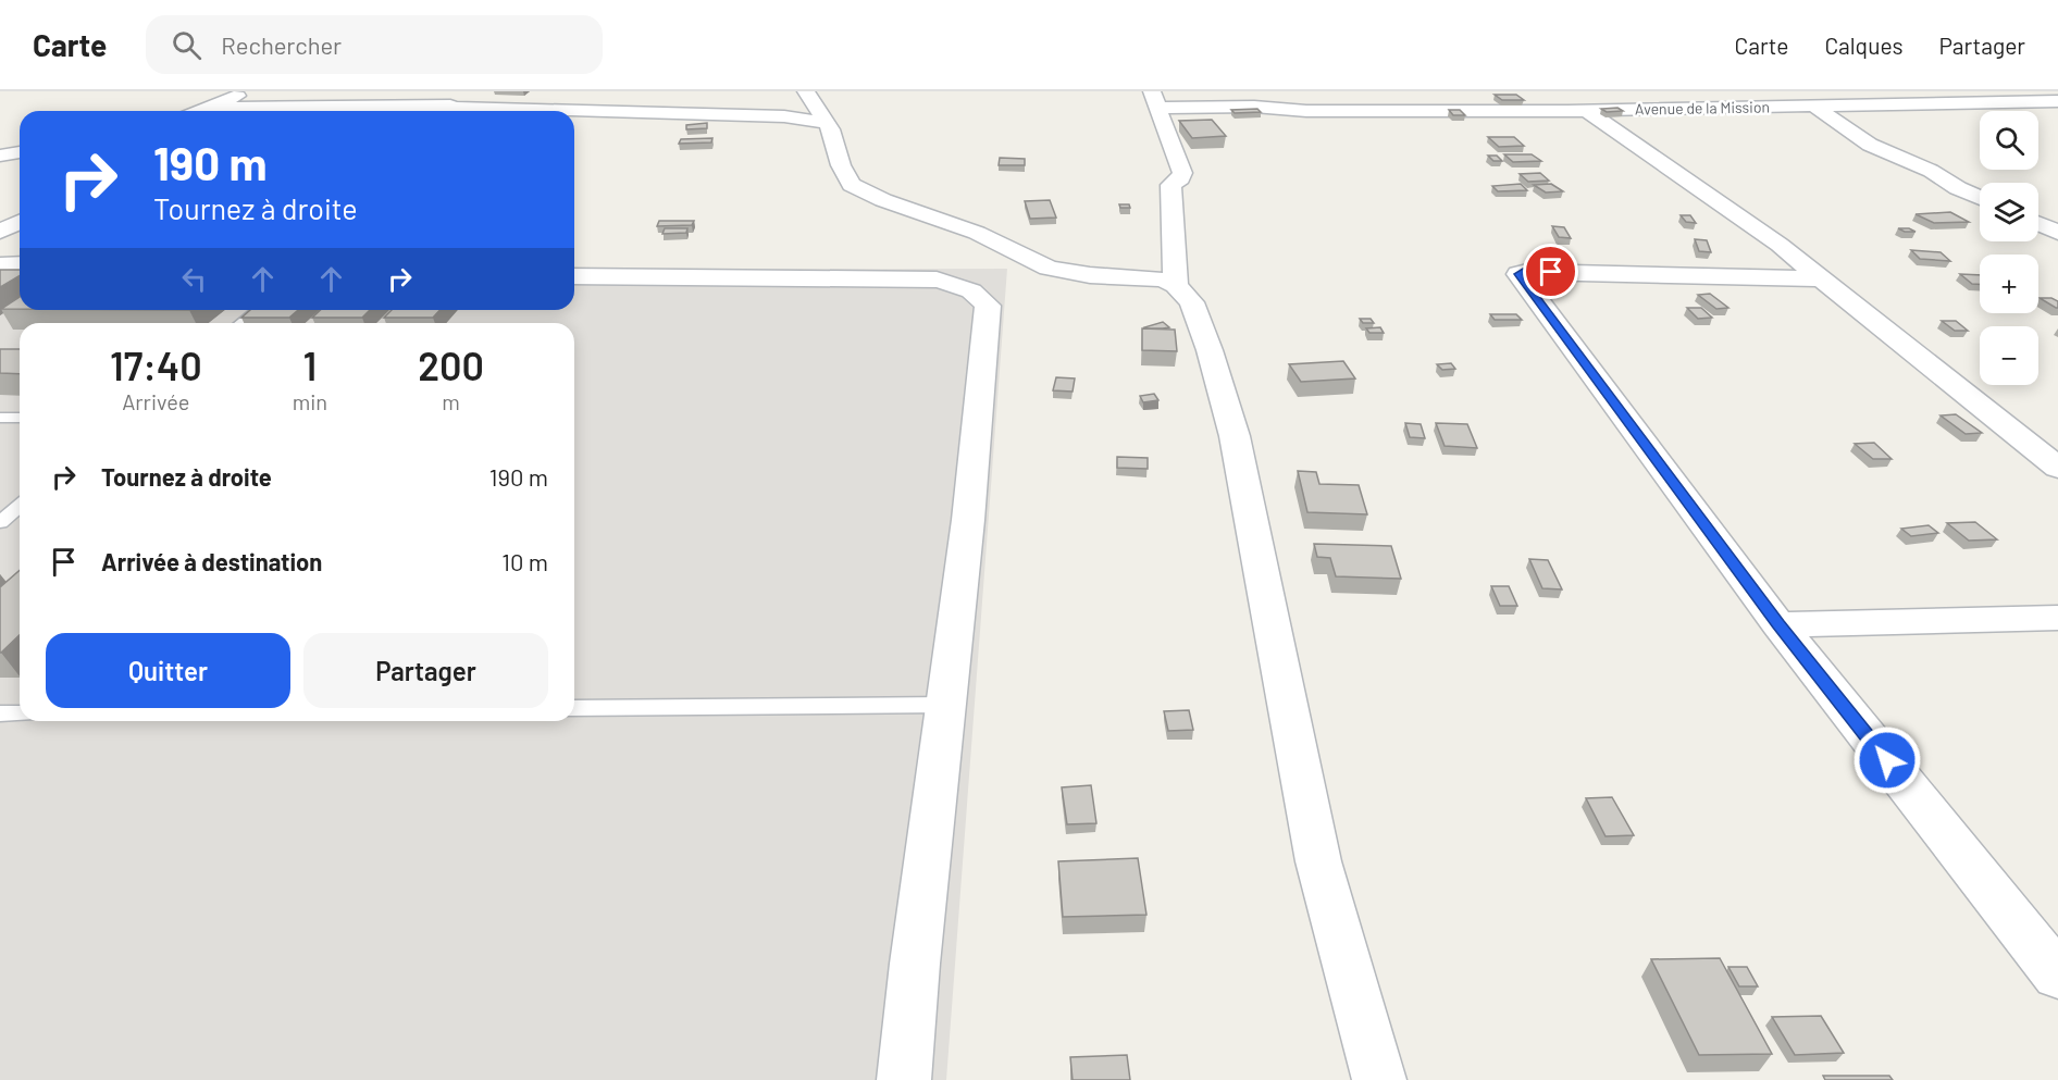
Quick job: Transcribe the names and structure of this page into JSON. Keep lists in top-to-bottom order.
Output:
{
  "streets": {
    "street": ["Avenue de la Mission"]
  },
  "page": {
    "header": "Carte",
    "search": "Rechercher",
    "nav": ["Carte", "Calques", "Partager"],
    "map_buttons": ["+", "−"],
    "turn": ["190 m", "Tournez à droite"],
    "eta": [
      "17:40",
      "Arrivée",
      "1",
      "min",
      "200",
      "m"
    ],
    "list": [
      {
        "name": "Tournez à droite",
        "value": "190 m"
      },
      {
        "name": "Arrivée à destination",
        "value": "10 m"
      }
    ],
    "buttons": ["Quitter", "Partager"]
  }
}
